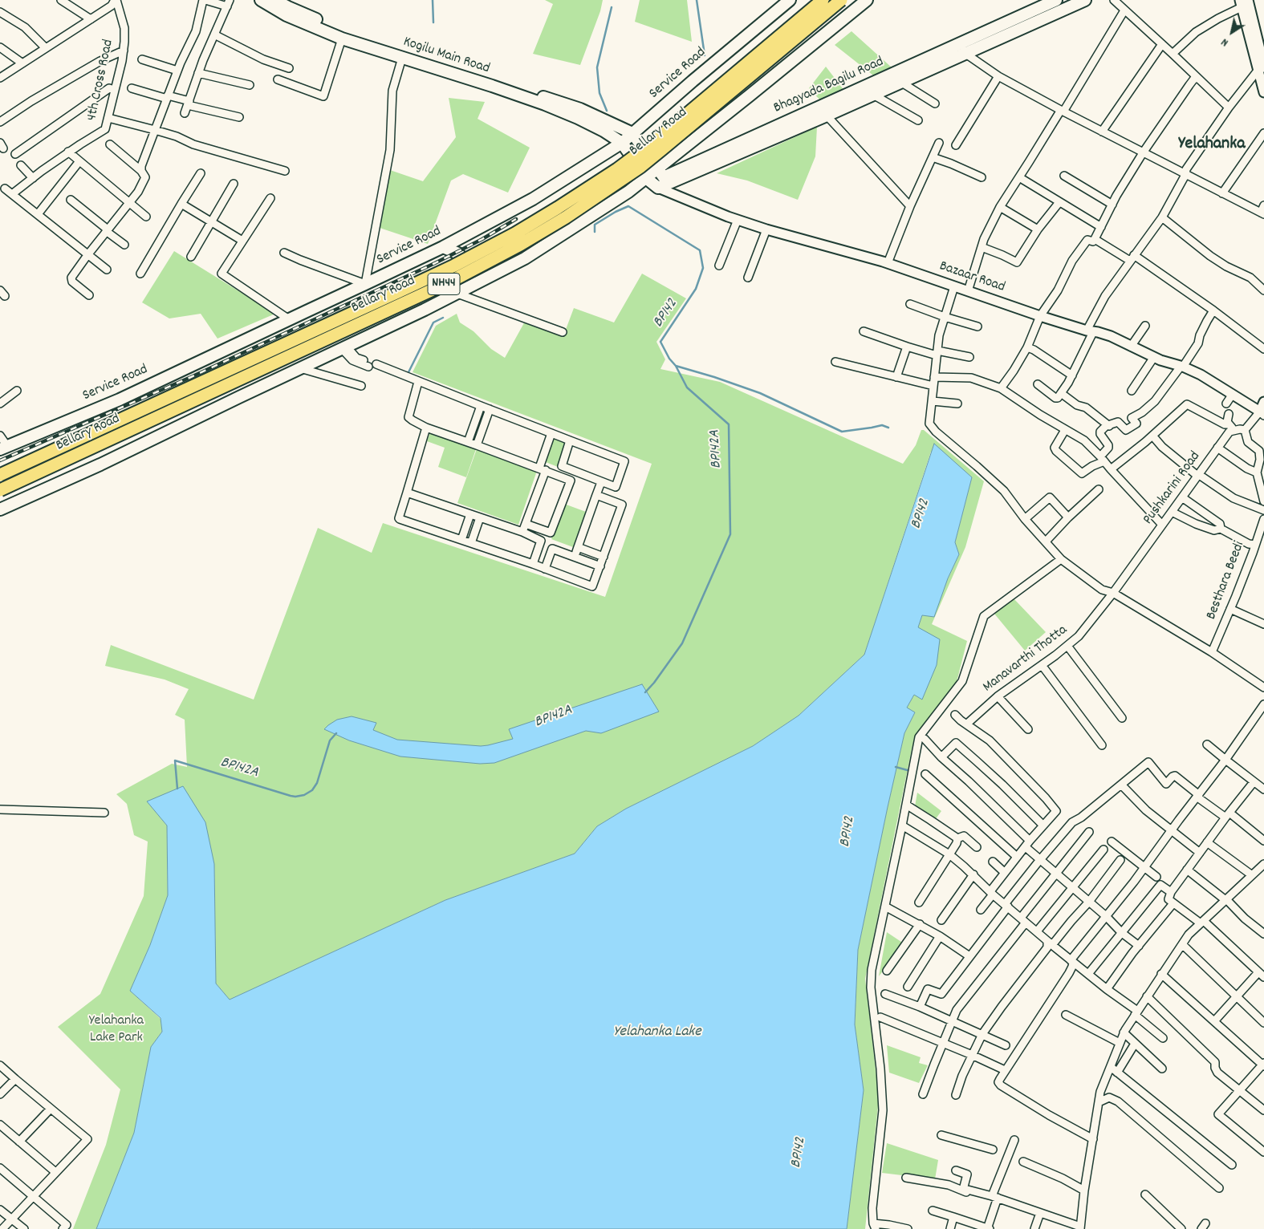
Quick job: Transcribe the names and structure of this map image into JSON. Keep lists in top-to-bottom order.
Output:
{
  "streets": {
    "highway": ["Bellary Road", "NH44"],
    "main road": ["Kogilu Main Road", "Service Road", "Bhagyada Bagilu Road"],
    "street": [
      "4th Cross Road",
      "Bazaar Road",
      "Pushkarini Road",
      "Besthara Beedi",
      "Manavarthi Thotta"
    ]
  },
  "crossings": [
    ["Kogilu Main Road", "Service Road"],
    ["Bhagyada Bagilu Road", "Bazaar Road"],
    ["Pushkarini Road", "Manavarthi Thotta"]
  ],
  "districts": ["Yelahanka"],
  "water": ["BP142", "BP142A", "Yelahanka Lake"],
  "parks": ["Yelahanka Lake Park"],
  "north": "bottom left"
}
